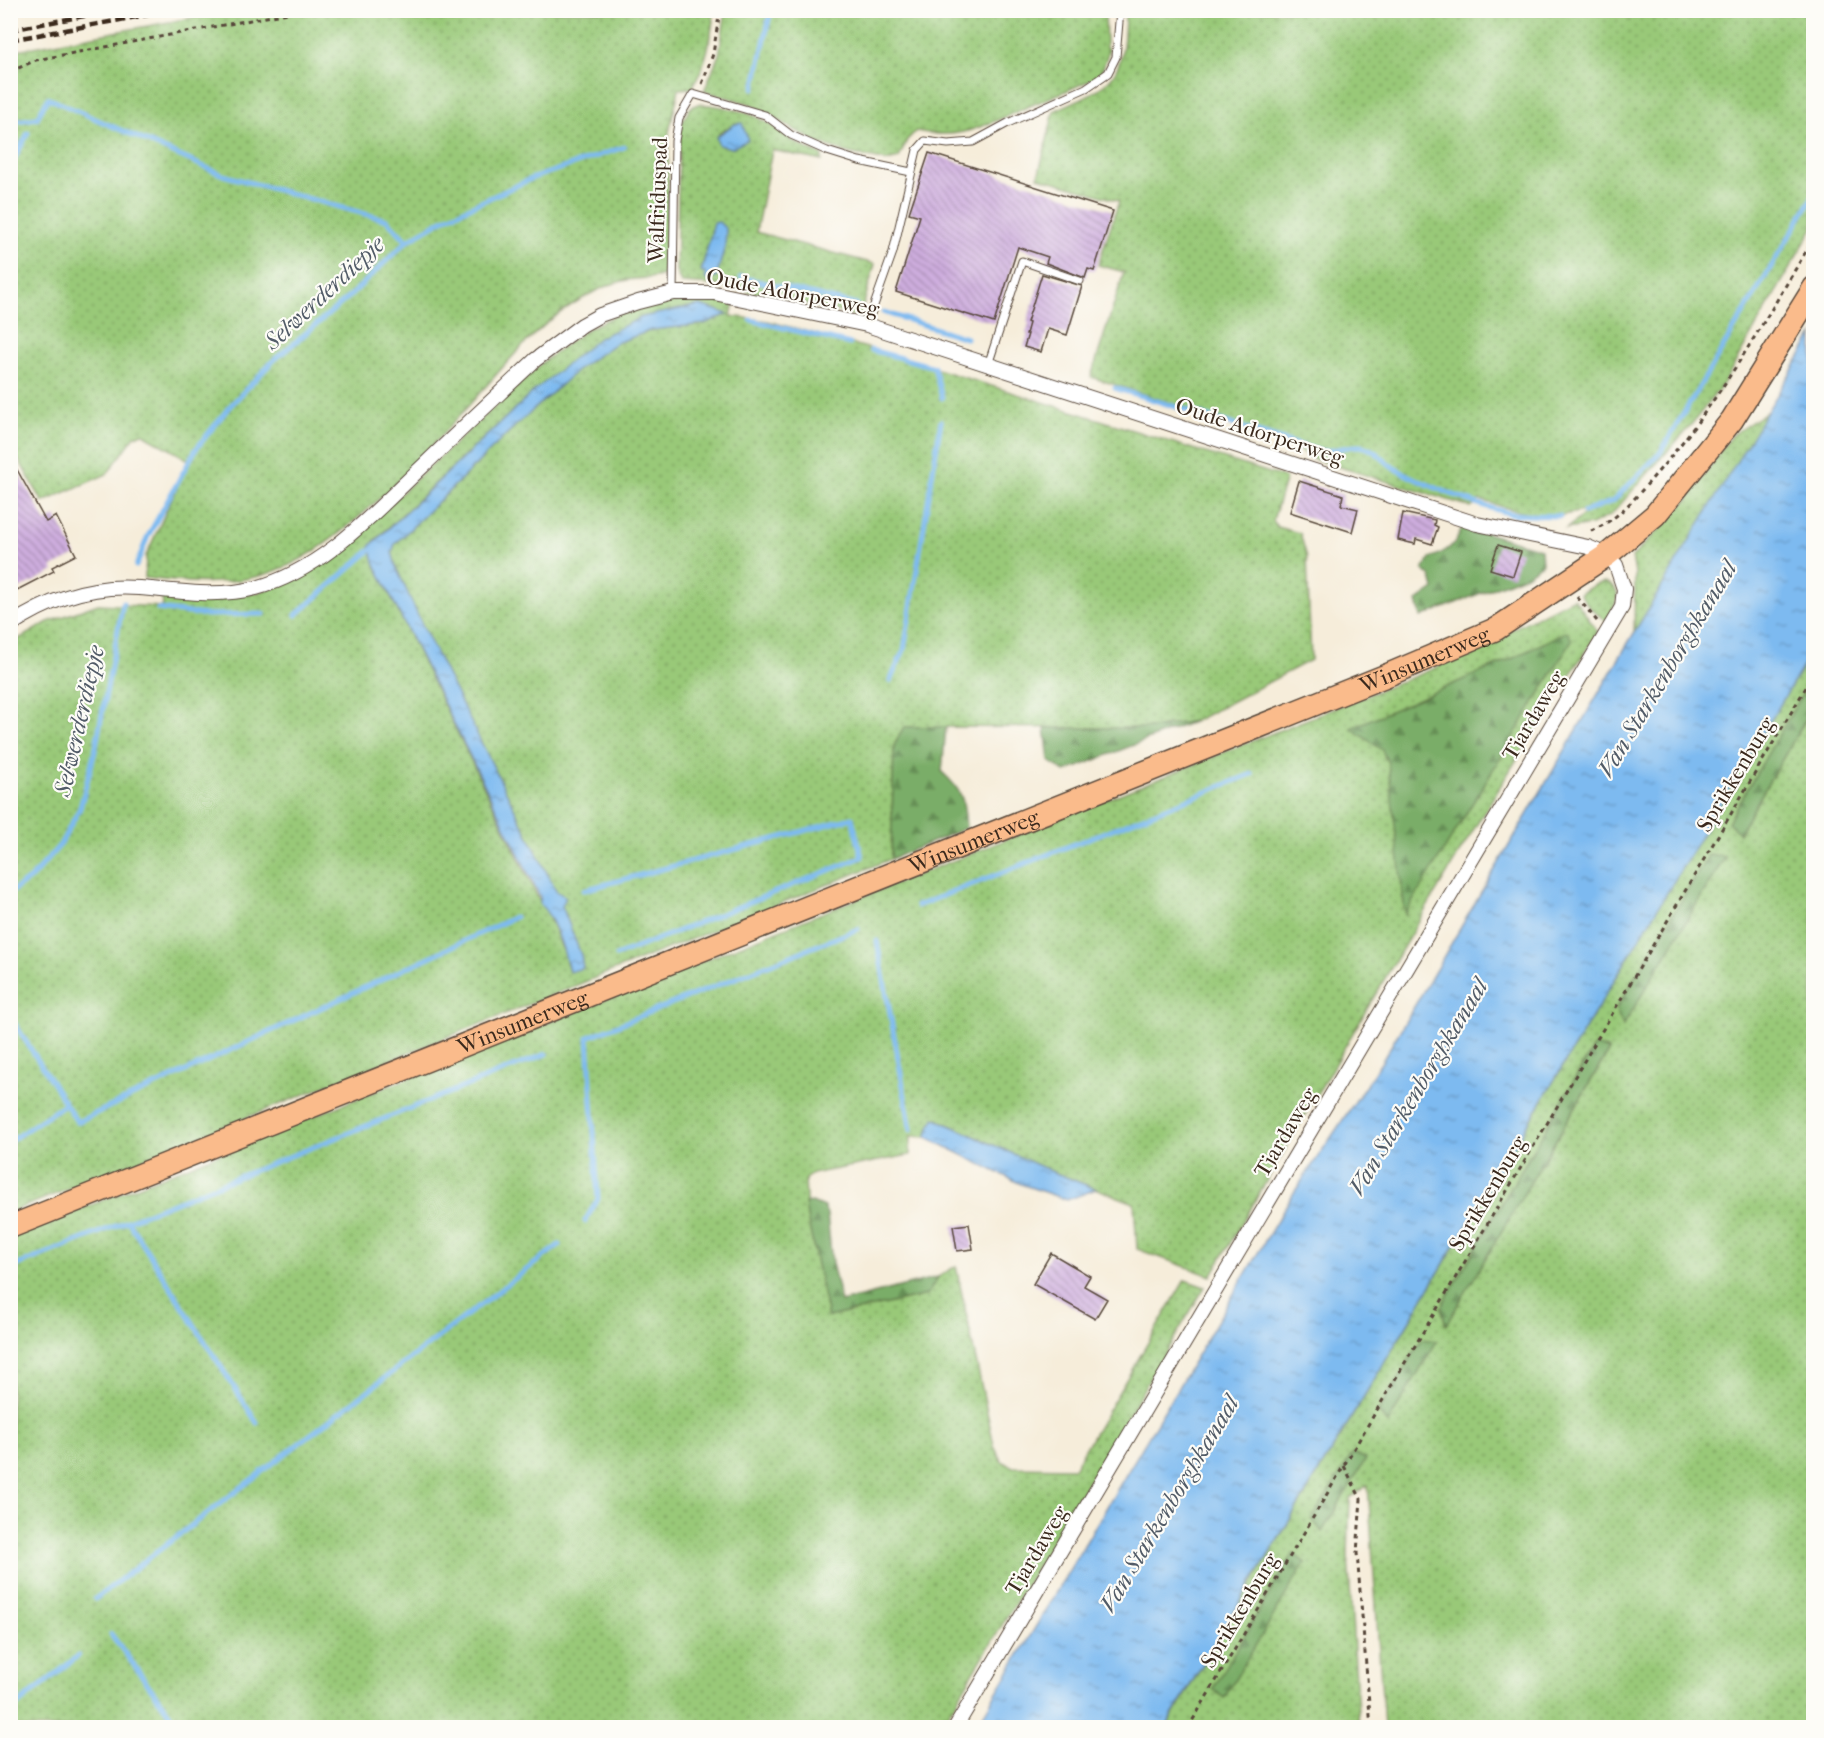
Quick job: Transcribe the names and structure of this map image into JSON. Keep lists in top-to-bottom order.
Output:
{
  "streets": {
    "main road": ["Winsumerweg"],
    "street": ["Oude Adorperweg", "Tjardaweg"],
    "lane": ["Walfriduspad"],
    "path": ["Sprikkenburg"]
  },
  "crossings": [
    ["Walfriduspad", "Oude Adorperweg"],
    ["Oude Adorperweg", "Winsumerweg"],
    ["Oude Adorperweg", "Tjardaweg"],
    ["Winsumerweg", "Tjardaweg"]
  ],
  "water": ["Selwerderdiepje", "Van Starkenborghkanaal"]
}
